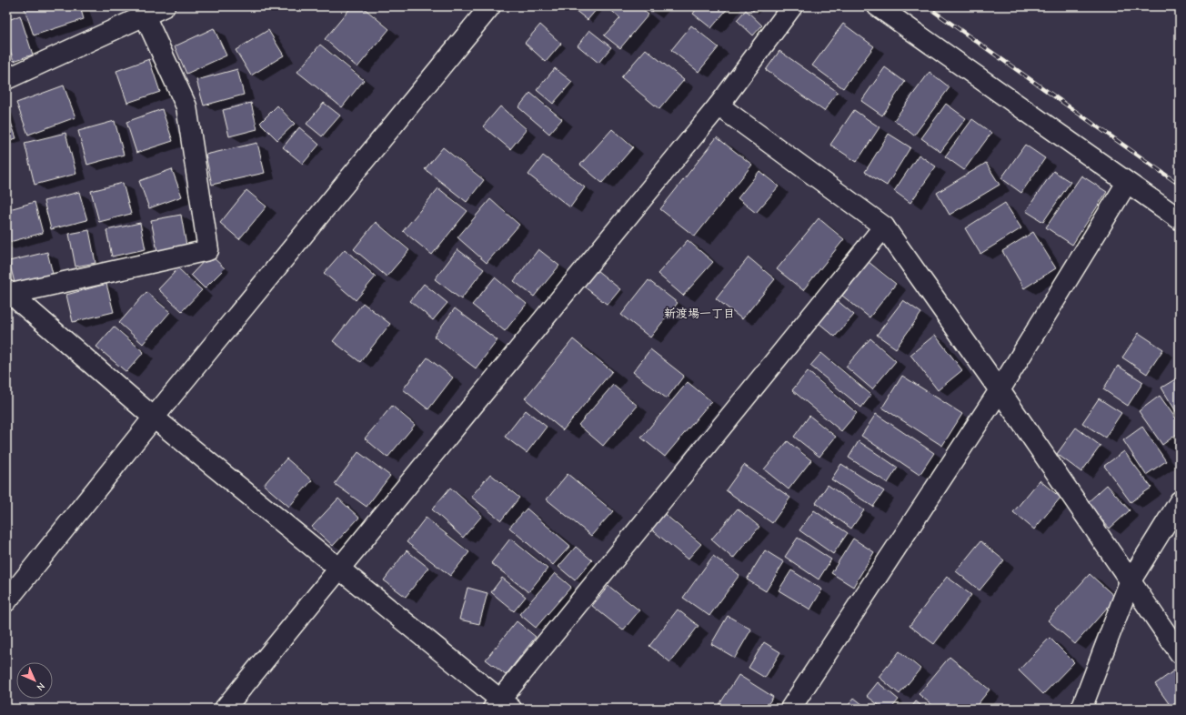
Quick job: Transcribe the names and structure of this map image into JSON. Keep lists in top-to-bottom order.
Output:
{
  "districts": ["新渡場一丁目"],
  "north": "bottom right"
}
